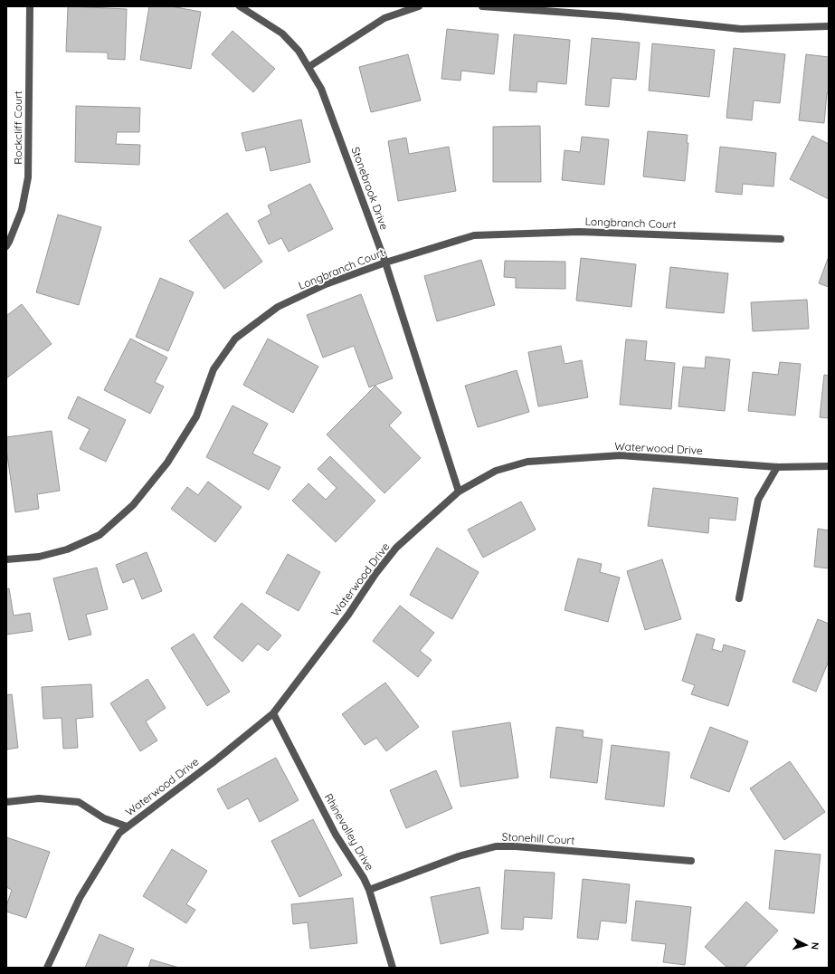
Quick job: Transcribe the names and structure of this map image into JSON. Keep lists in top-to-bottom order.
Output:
{
  "streets": {
    "street": [
      "Rockcliff Court",
      "Stonebrook Drive",
      "Longbranch Court",
      "Waterwood Drive",
      "Rhinevalley Drive",
      "Stonehill Court"
    ]
  },
  "crossings": [
    ["Stonebrook Drive", "Longbranch Court"],
    ["Stonebrook Drive", "Waterwood Drive"],
    ["Waterwood Drive", "Rhinevalley Drive"],
    ["Rhinevalley Drive", "Stonehill Court"]
  ],
  "north": "right"
}
